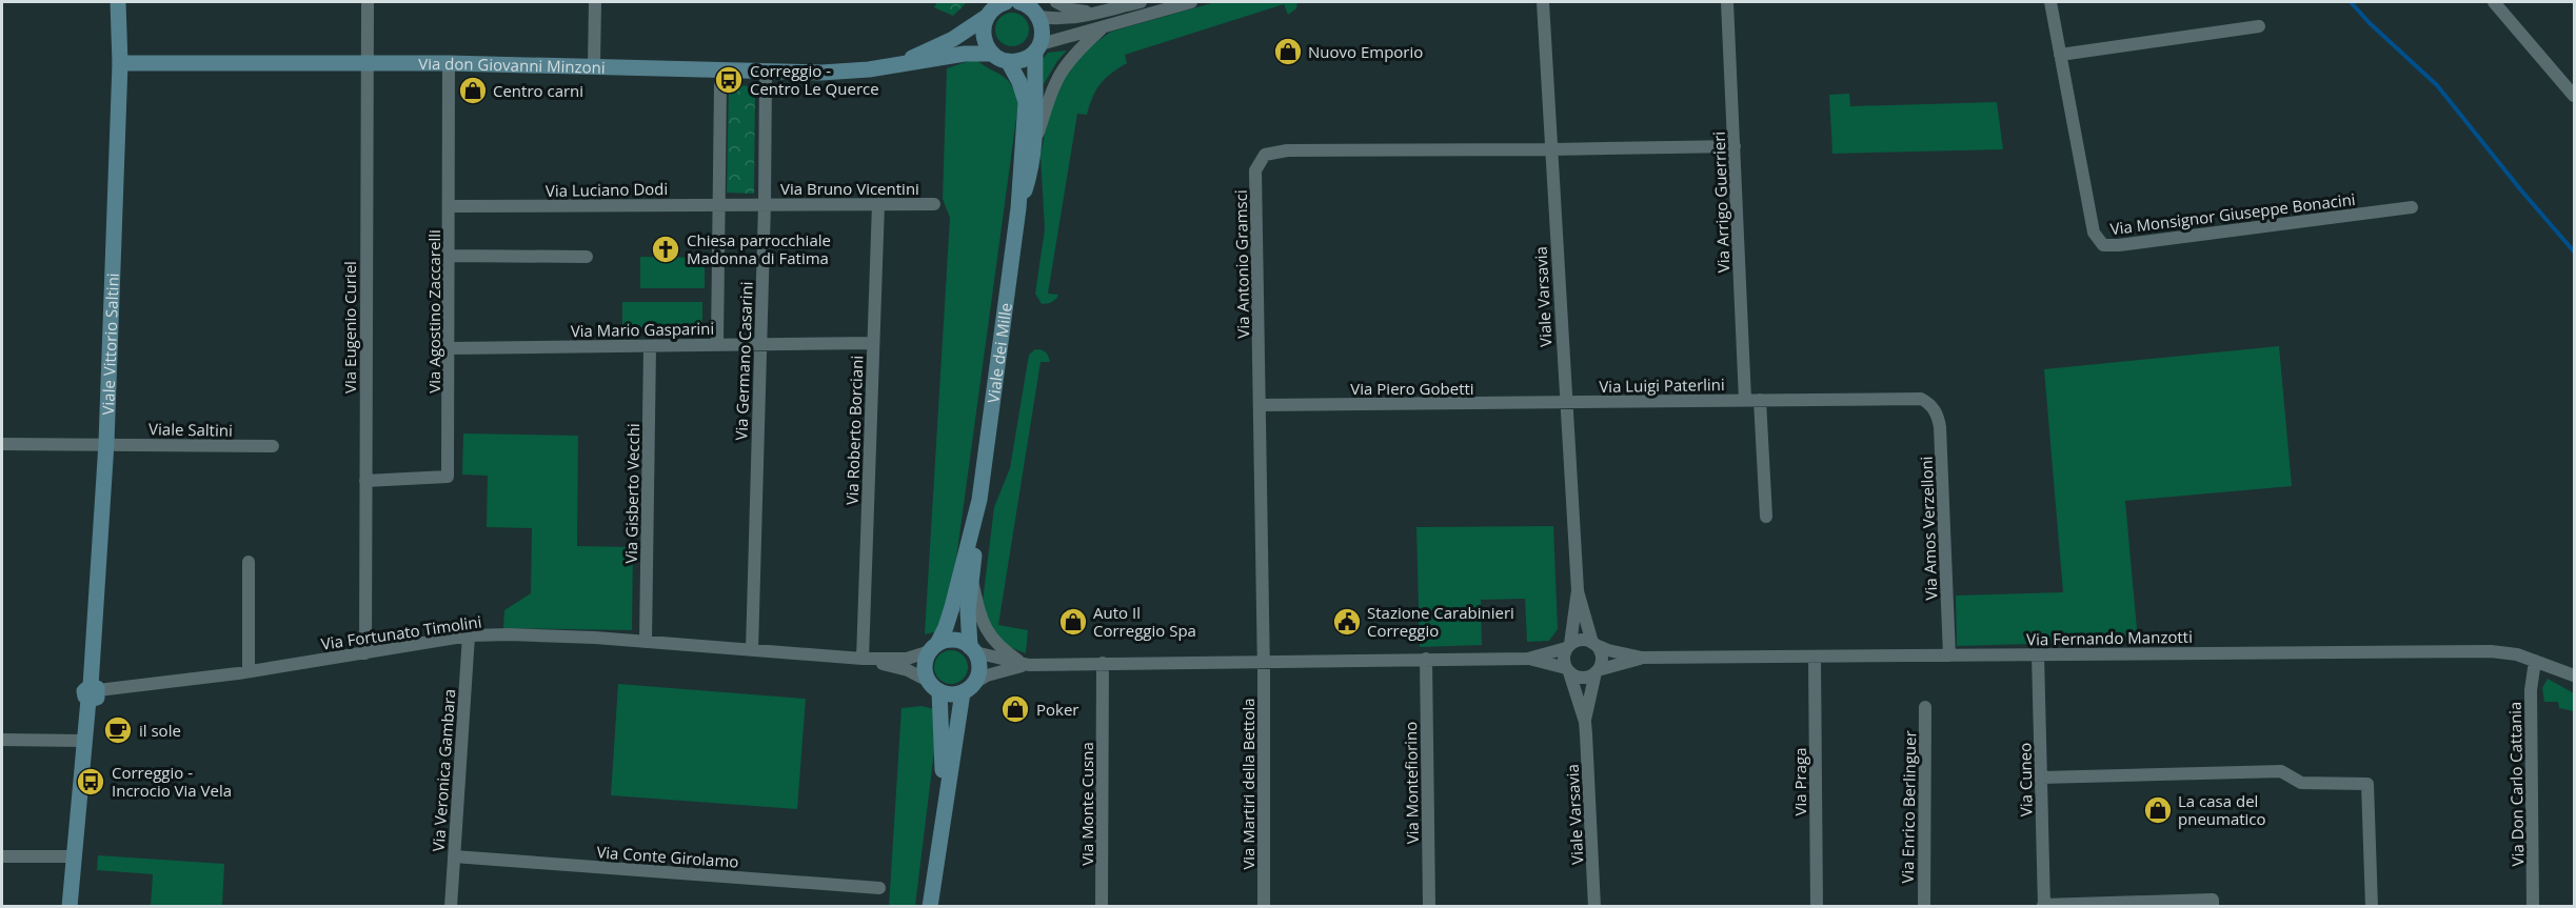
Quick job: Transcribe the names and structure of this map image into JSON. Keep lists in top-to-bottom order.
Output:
{
  "streets": {
    "street": [
      "Via don Giovanni Minzoni",
      "Via Bruno Vicentini",
      "Via Luciano Dodi",
      "Via Arrigo Guerrieri",
      "Via Monsignor Giuseppe Bonacini",
      "Via Antonio Gramsci",
      "Viale Varsavia",
      "Via Agostino Zaccarelli",
      "Via Eugenio Curiel",
      "Via Mario Gasparini",
      "Viale Vittorio Saltini",
      "Viale dei Mille",
      "Via Germano Casarini",
      "Via Luigi Paterlini",
      "Via Piero Gobetti",
      "Viale Saltini",
      "Via Roberto Borciani",
      "Via Gisberto Vecchi",
      "Via Amos Verzelloni",
      "Via Fortunato Timolini",
      "Via Fernando Manzotti",
      "Via Veronica Gambara",
      "Via Cuneo",
      "Via Praga",
      "Via Montefiorino",
      "Via Martiri della Bettola",
      "Via Don Carlo Cattania",
      "Via Monte Cusna",
      "Via Enrico Berlinguer",
      "Via Conte Girolamo"
    ]
  },
  "crossings": [
    ["Via don Giovanni Minzoni", "Via Agostino Zaccarelli"],
    ["Via don Giovanni Minzoni", "Via Eugenio Curiel"],
    ["Via don Giovanni Minzoni", "Viale Vittorio Saltini"],
    ["Via don Giovanni Minzoni", "Via Germano Casarini"],
    ["Via Bruno Vicentini", "Via Luciano Dodi"],
    ["Via Bruno Vicentini", "Via Germano Casarini"],
    ["Via Bruno Vicentini", "Via Roberto Borciani"],
    ["Via Luciano Dodi", "Via Agostino Zaccarelli"],
    ["Via Luciano Dodi", "Via Germano Casarini"],
    ["Via Arrigo Guerrieri", "Via Antonio Gramsci"],
    ["Via Arrigo Guerrieri", "Via Luigi Paterlini"],
    ["Via Antonio Gramsci", "Viale Varsavia"],
    ["Via Antonio Gramsci", "Via Piero Gobetti"],
    ["Via Antonio Gramsci", "Via Martiri della Bettola"],
    ["Viale Varsavia", "Via Luigi Paterlini"],
    ["Viale Varsavia", "Via Piero Gobetti"],
    ["Viale Varsavia", "Via Fernando Manzotti"],
    ["Via Agostino Zaccarelli", "Via Eugenio Curiel"],
    ["Via Agostino Zaccarelli", "Via Mario Gasparini"],
    ["Via Eugenio Curiel", "Via Fortunato Timolini"],
    ["Via Mario Gasparini", "Via Germano Casarini"],
    ["Via Mario Gasparini", "Via Roberto Borciani"],
    ["Via Mario Gasparini", "Via Gisberto Vecchi"],
    ["Viale Vittorio Saltini", "Viale Saltini"],
    ["Viale Vittorio Saltini", "Via Fortunato Timolini"],
    ["Viale dei Mille", "Via Fortunato Timolini"],
    ["Via Germano Casarini", "Via Fortunato Timolini"],
    ["Via Luigi Paterlini", "Via Piero Gobetti"],
    ["Via Luigi Paterlini", "Via Amos Verzelloni"],
    ["Via Roberto Borciani", "Via Fortunato Timolini"],
    ["Via Gisberto Vecchi", "Via Fortunato Timolini"],
    ["Via Amos Verzelloni", "Via Fernando Manzotti"],
    ["Via Fortunato Timolini", "Via Veronica Gambara"],
    ["Via Fernando Manzotti", "Via Cuneo"],
    ["Via Fernando Manzotti", "Via Praga"],
    ["Via Fernando Manzotti", "Via Don Carlo Cattania"],
    ["Via Veronica Gambara", "Via Conte Girolamo"]
  ],
  "places": {
    "shop": [
      "Nuovo Emporio",
      "Centro carni",
      "Auto Il Correggio Spa",
      "Poker",
      "La casa del pneumatico"
    ],
    "bus stop": ["Correggio - Centro Le Querce", "Correggio - Incrocio Via Vela"],
    "church": ["Chiesa parrocchiale Madonna di Fatima"],
    "public building": ["Stazione Carabinieri Correggio"],
    "cafe": ["il sole"]
  }
}
